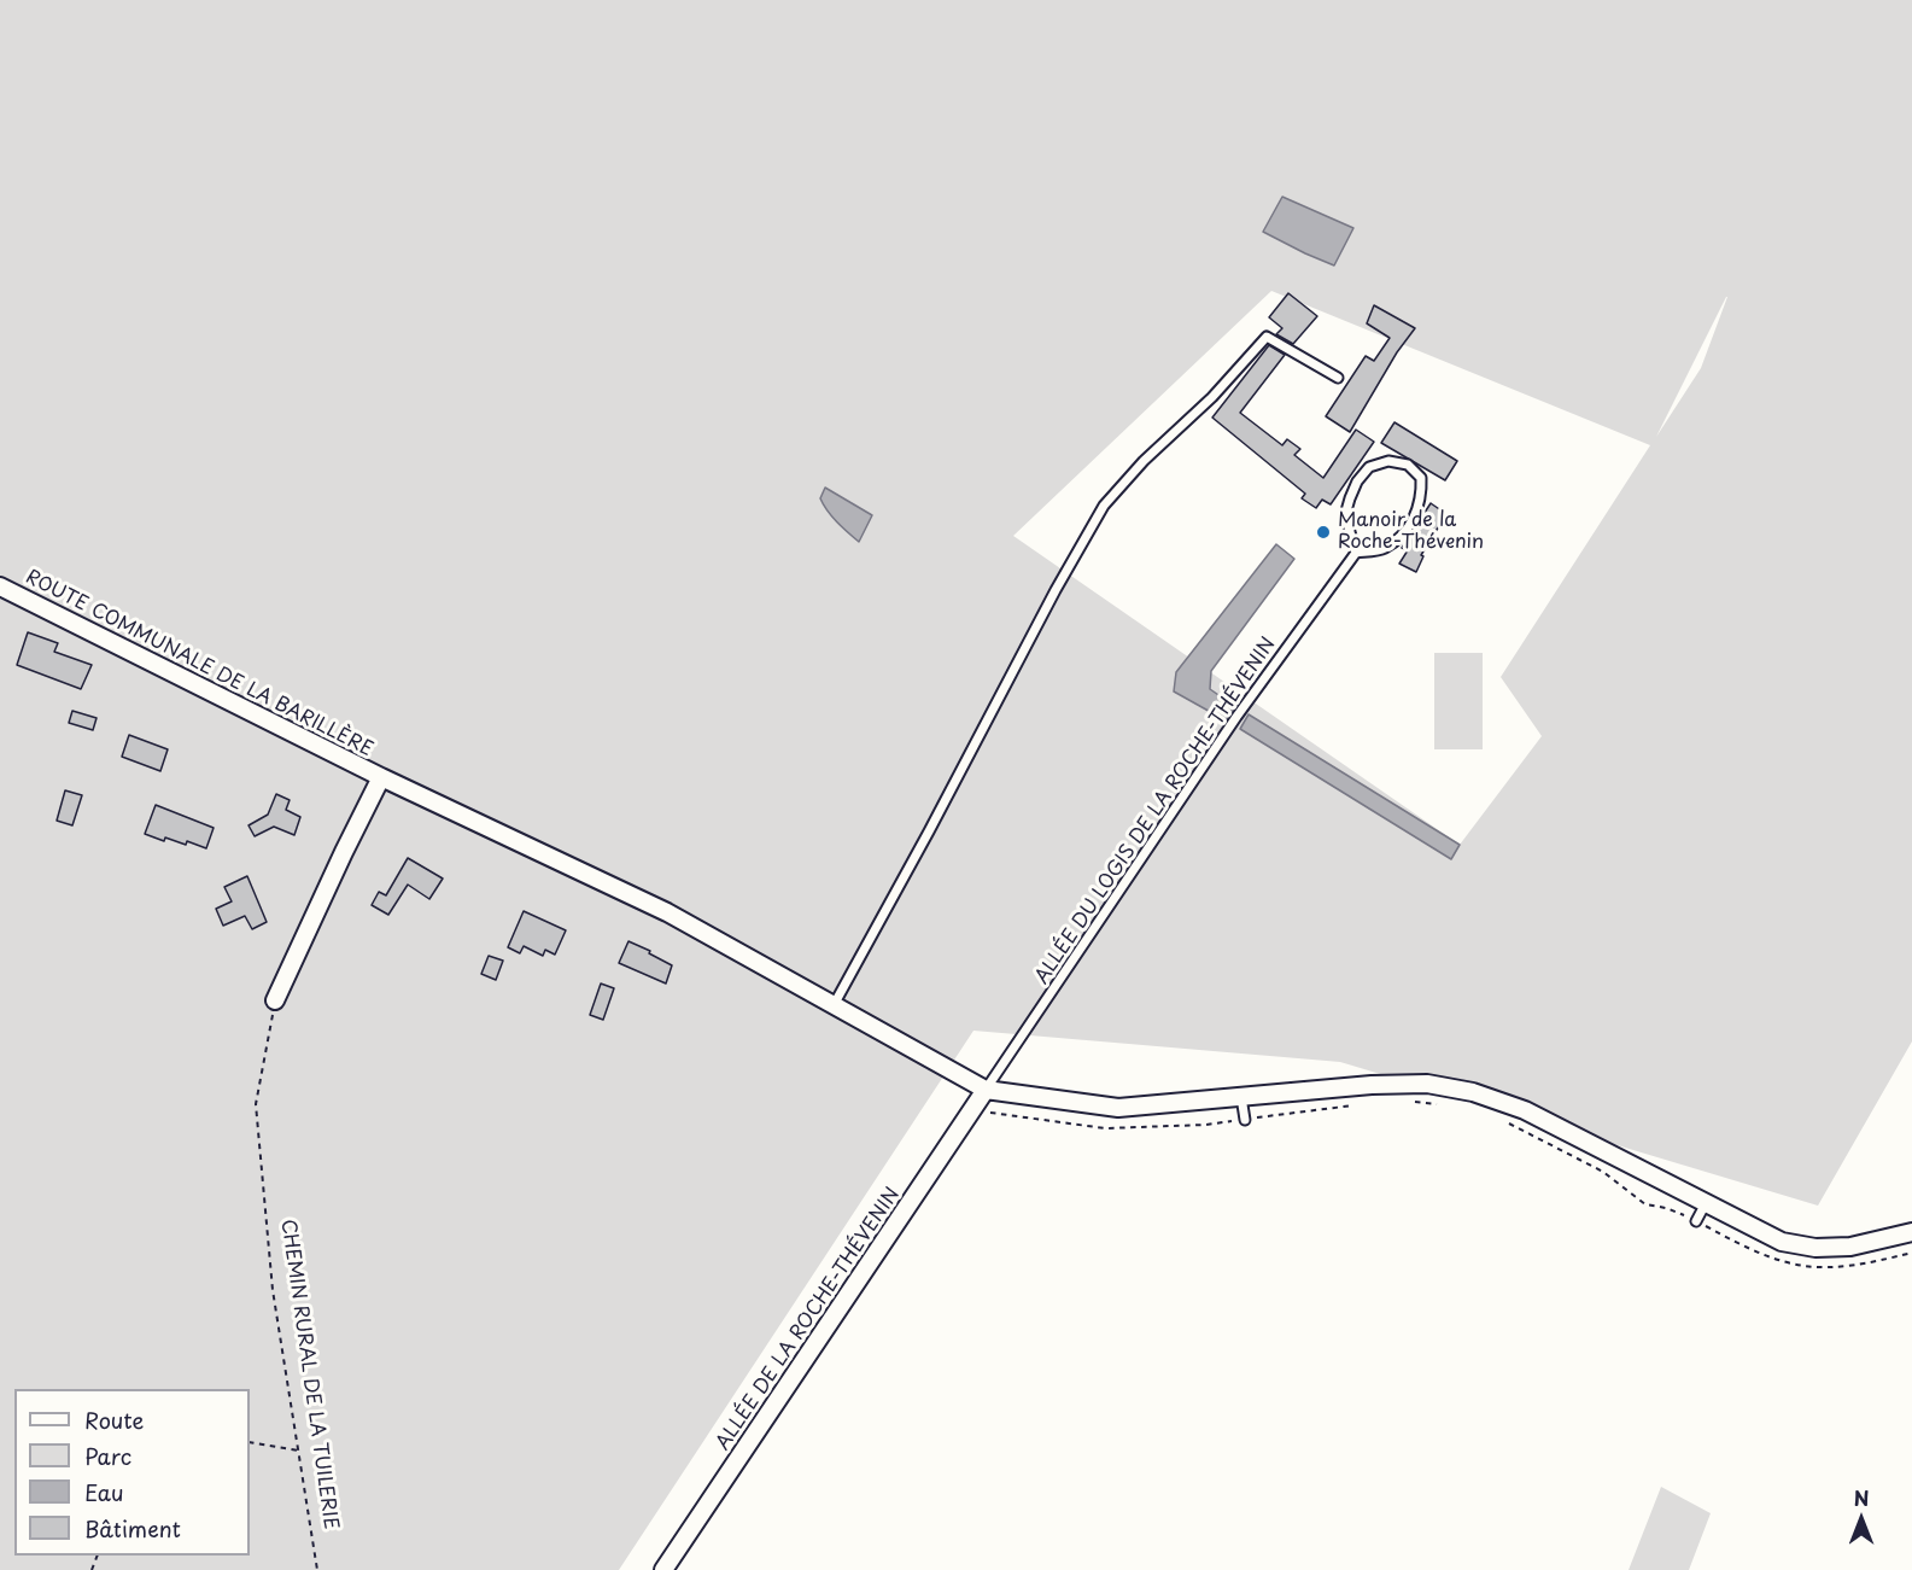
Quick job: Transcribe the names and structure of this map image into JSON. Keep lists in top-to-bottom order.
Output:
{
  "streets": {
    "street": ["ROUTE COMMUNALE DE LA BARILLÈRE", "ALLÉE DE LA ROCHE-THÉVENIN"],
    "lane": ["ALLÉE DU LOGIS DE LA ROCHE-THÉVENIN"],
    "path": ["CHEMIN RURAL DE LA TUILERIE"]
  },
  "crossings": [
    ["ROUTE COMMUNALE DE LA BARILLÈRE", "ALLÉE DU LOGIS DE LA ROCHE-THÉVENIN"],
    ["ROUTE COMMUNALE DE LA BARILLÈRE", "ALLÉE DE LA ROCHE-THÉVENIN"],
    ["ALLÉE DU LOGIS DE LA ROCHE-THÉVENIN", "ALLÉE DE LA ROCHE-THÉVENIN"]
  ],
  "places": ["Manoir de la Roche-Thévenin"],
  "legend": [
    "Route",
    "Parc",
    "Eau",
    "Bâtiment"
  ],
  "north": "top"
}
